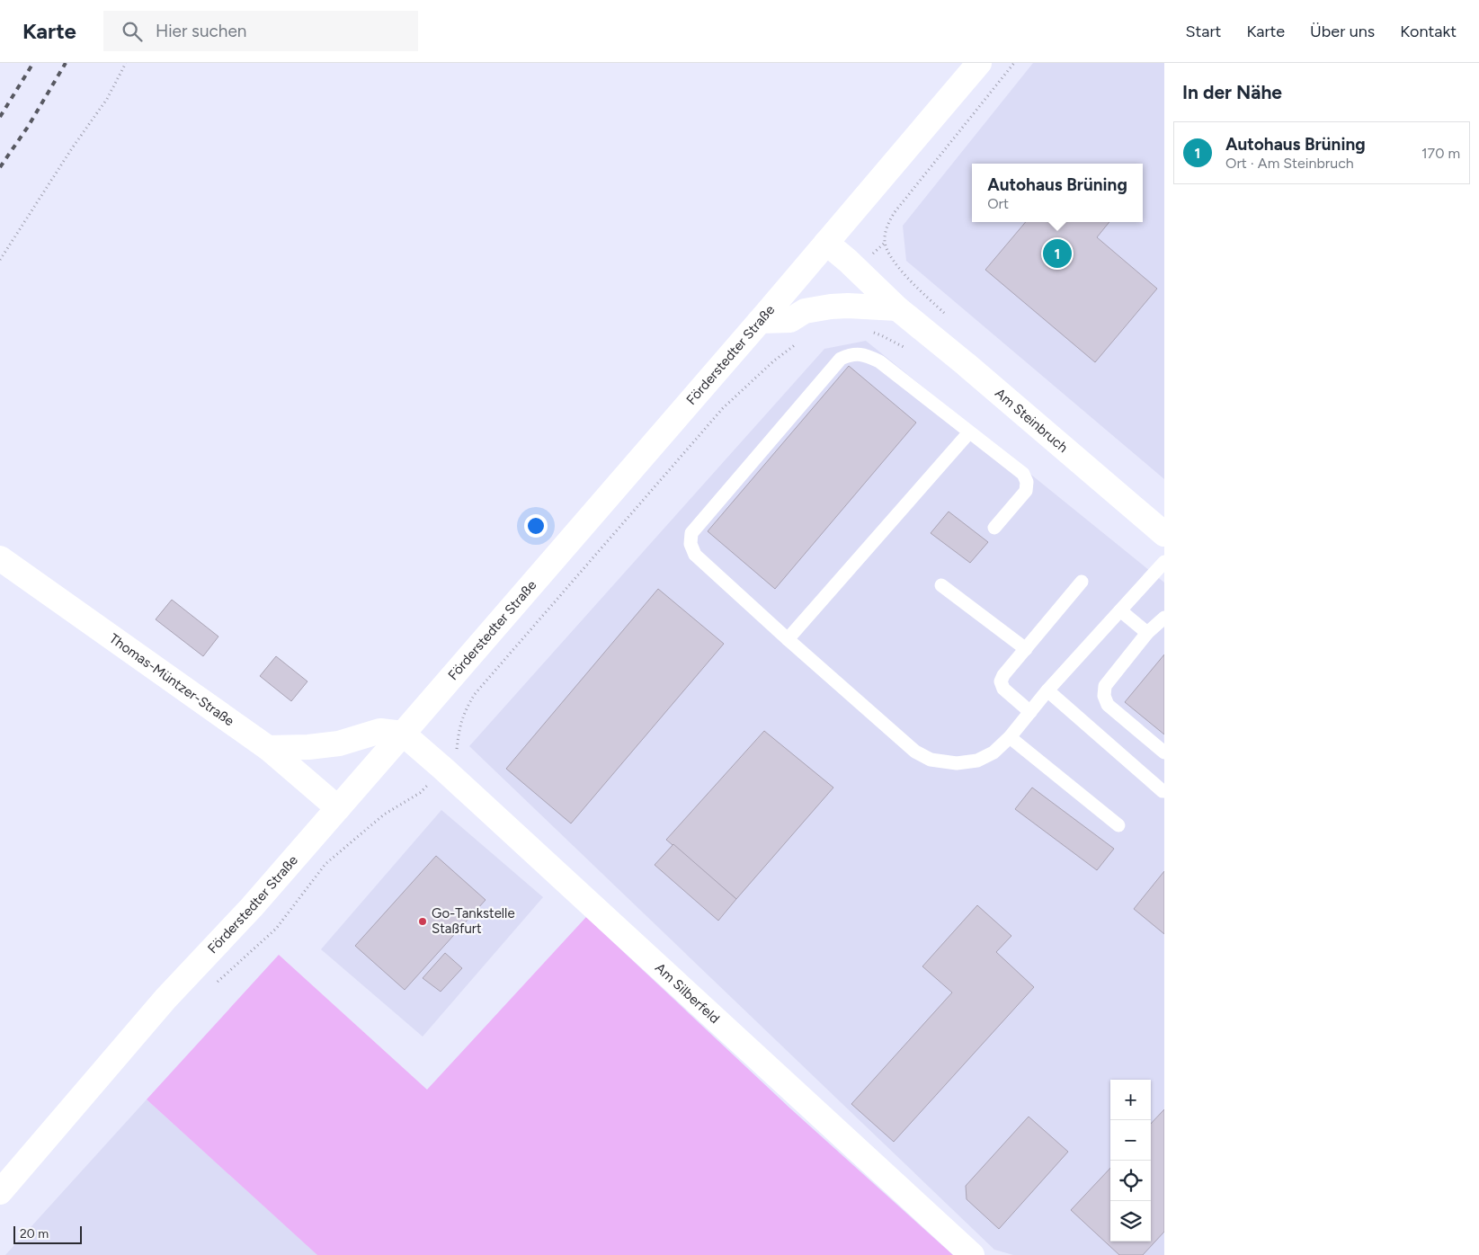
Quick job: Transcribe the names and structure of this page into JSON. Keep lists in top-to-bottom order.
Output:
{
  "streets": {
    "street": [
      "Förderstedter Straße",
      "Am Steinbruch",
      "Thomas-Müntzer-Straße",
      "Am Silberfeld"
    ]
  },
  "crossings": [
    ["Förderstedter Straße", "Am Steinbruch"],
    ["Förderstedter Straße", "Thomas-Müntzer-Straße"],
    ["Förderstedter Straße", "Am Silberfeld"]
  ],
  "places": ["Go-Tankstelle Staßfurt"],
  "scale_bar": "20 m",
  "page": {
    "header": "Karte",
    "search": "Hier suchen",
    "nav": [
      "Start",
      "Karte",
      "Über uns",
      "Kontakt"
    ],
    "heading": "In der Nähe",
    "list": [
      {
        "mark": "1",
        "name": "Autohaus Brüning",
        "note": "Ort · Am Steinbruch",
        "value": "170 m"
      }
    ],
    "popup": ["Autohaus Brüning", "Ort"],
    "pins": "1",
    "map_buttons": ["+", "−"],
    "scale": "20 m"
  }
}
